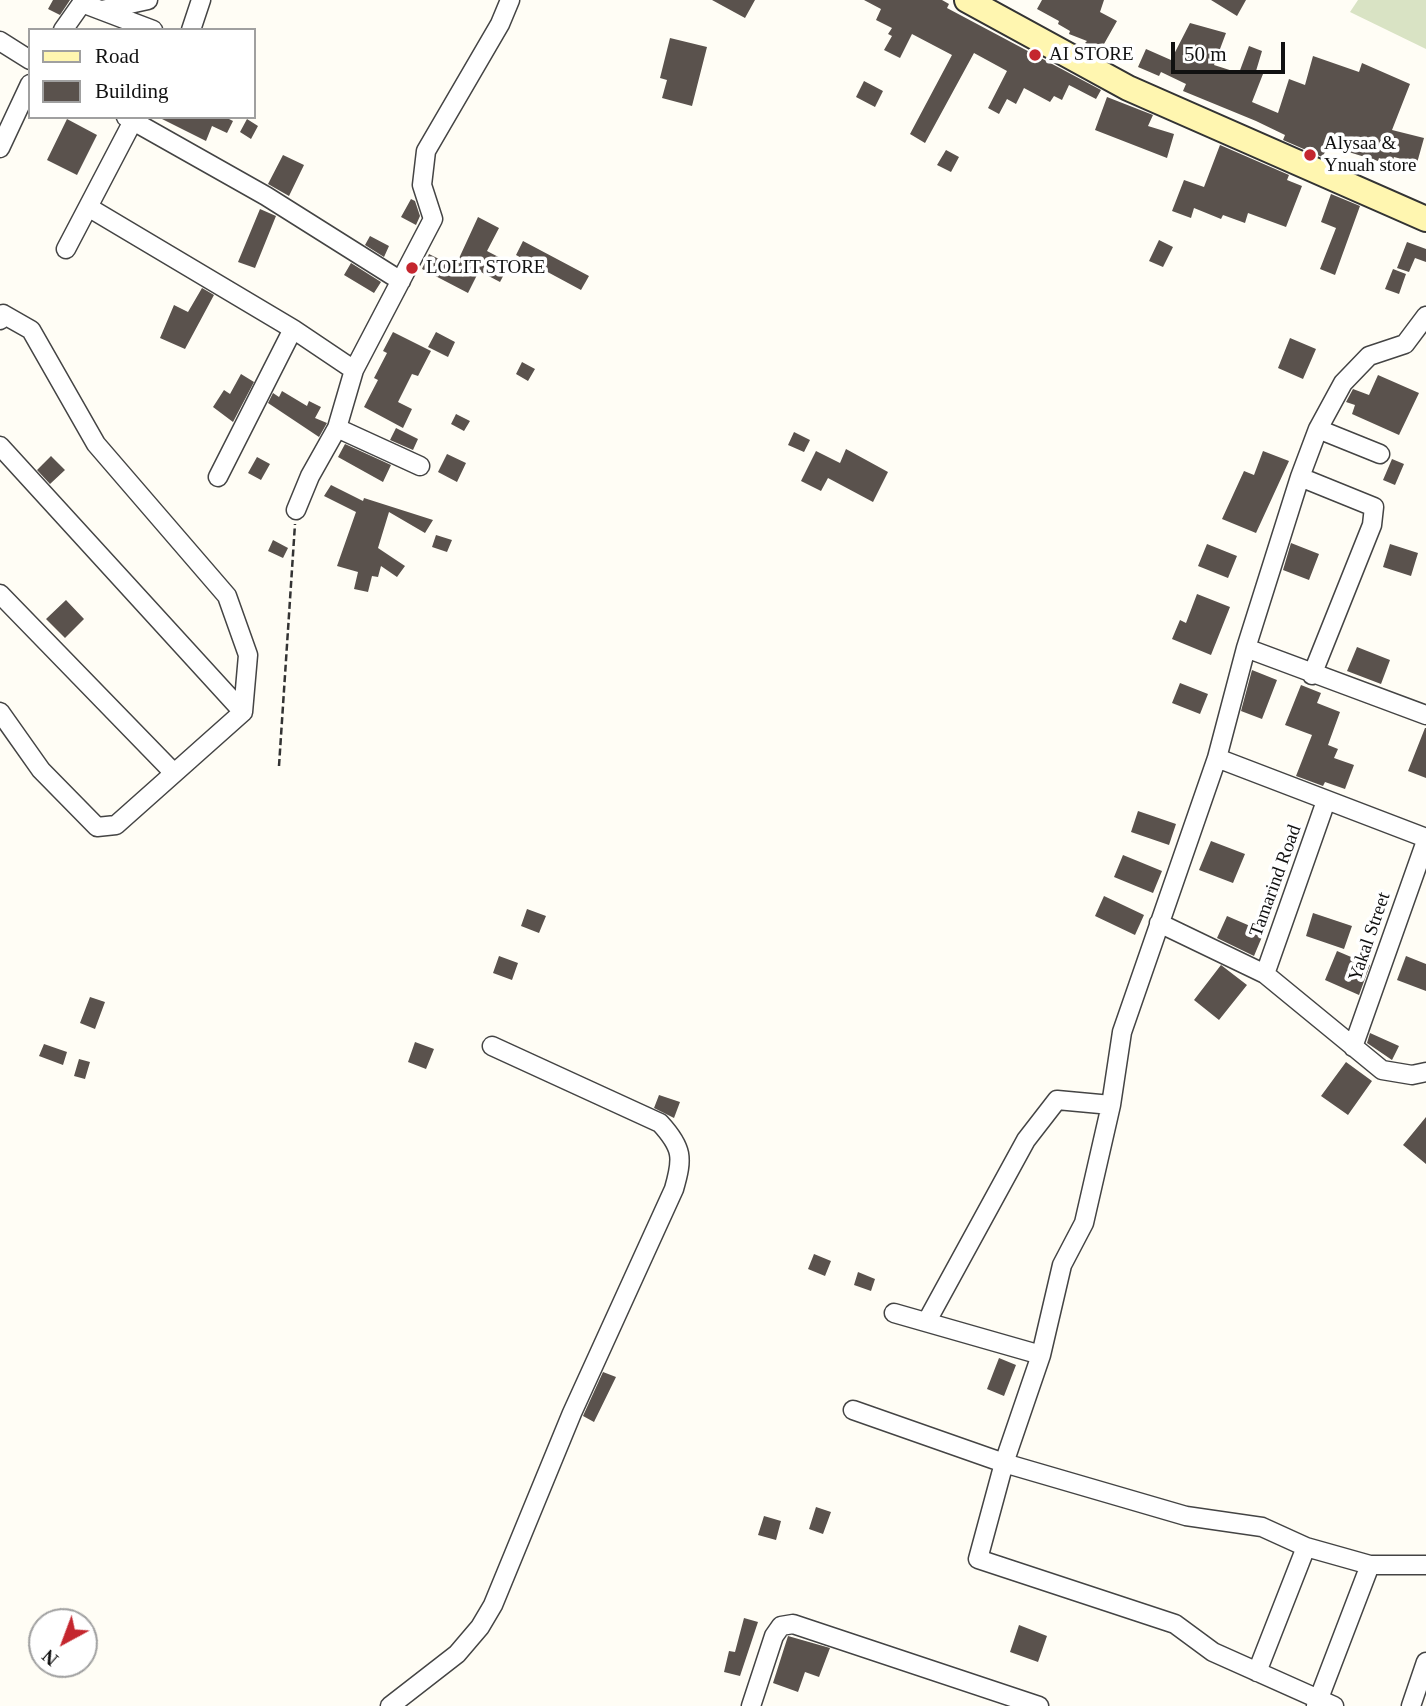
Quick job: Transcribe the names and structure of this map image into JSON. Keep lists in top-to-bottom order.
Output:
{
  "streets": {
    "street": ["Tamarind Road", "Yakal Street"]
  },
  "places": ["AI STORE", "Alysaa & Ynuah store", "LOLIT STORE"],
  "legend": ["Road", "Building"],
  "scale_bar": "50 m",
  "north": "bottom left"
}
